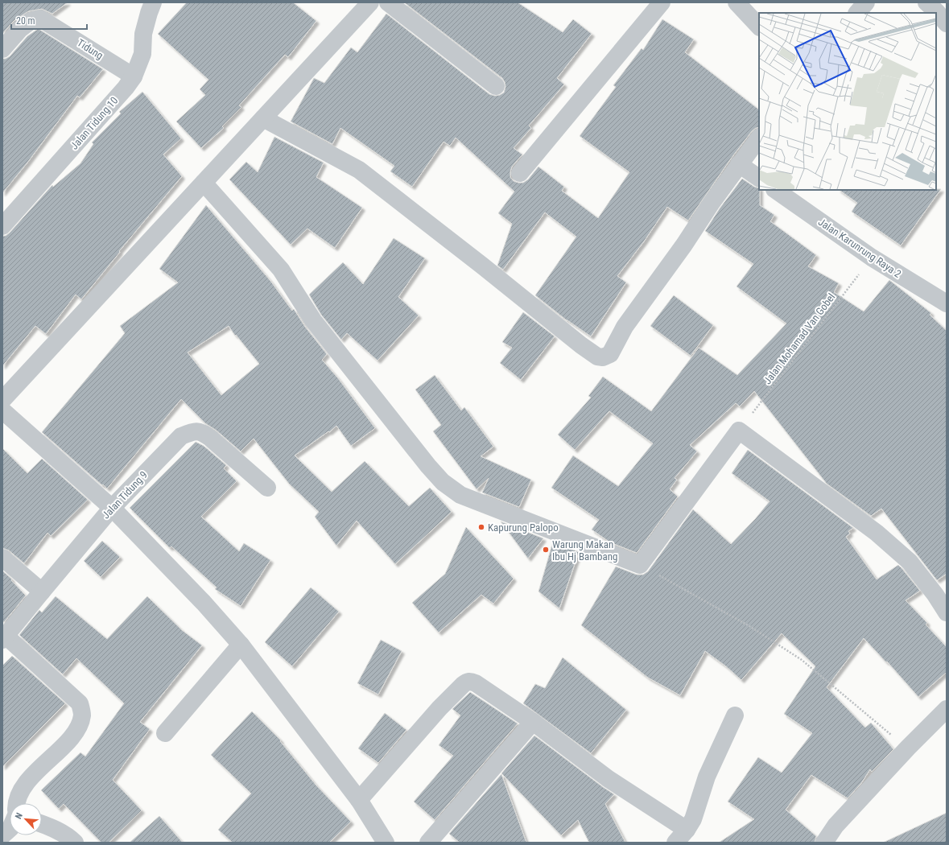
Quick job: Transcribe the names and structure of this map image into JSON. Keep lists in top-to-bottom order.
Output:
{
  "streets": {
    "street": [
      "Tidung",
      "Jalan Tidung 10",
      "Jalan Karunrung Raya 2",
      "Jalan Tidung 9"
    ],
    "path": ["Jalan Mohamad Van Gobel"]
  },
  "crossings": [
    ["Tidung", "Jalan Tidung 10"],
    ["Jalan Karunrung Raya 2", "Jalan Mohamad Van Gobel"]
  ],
  "places": ["Kapurung Palopo", "Warung Makan Ibu Hj Bambang"],
  "scale_bar": "20 m",
  "north": "top left"
}
